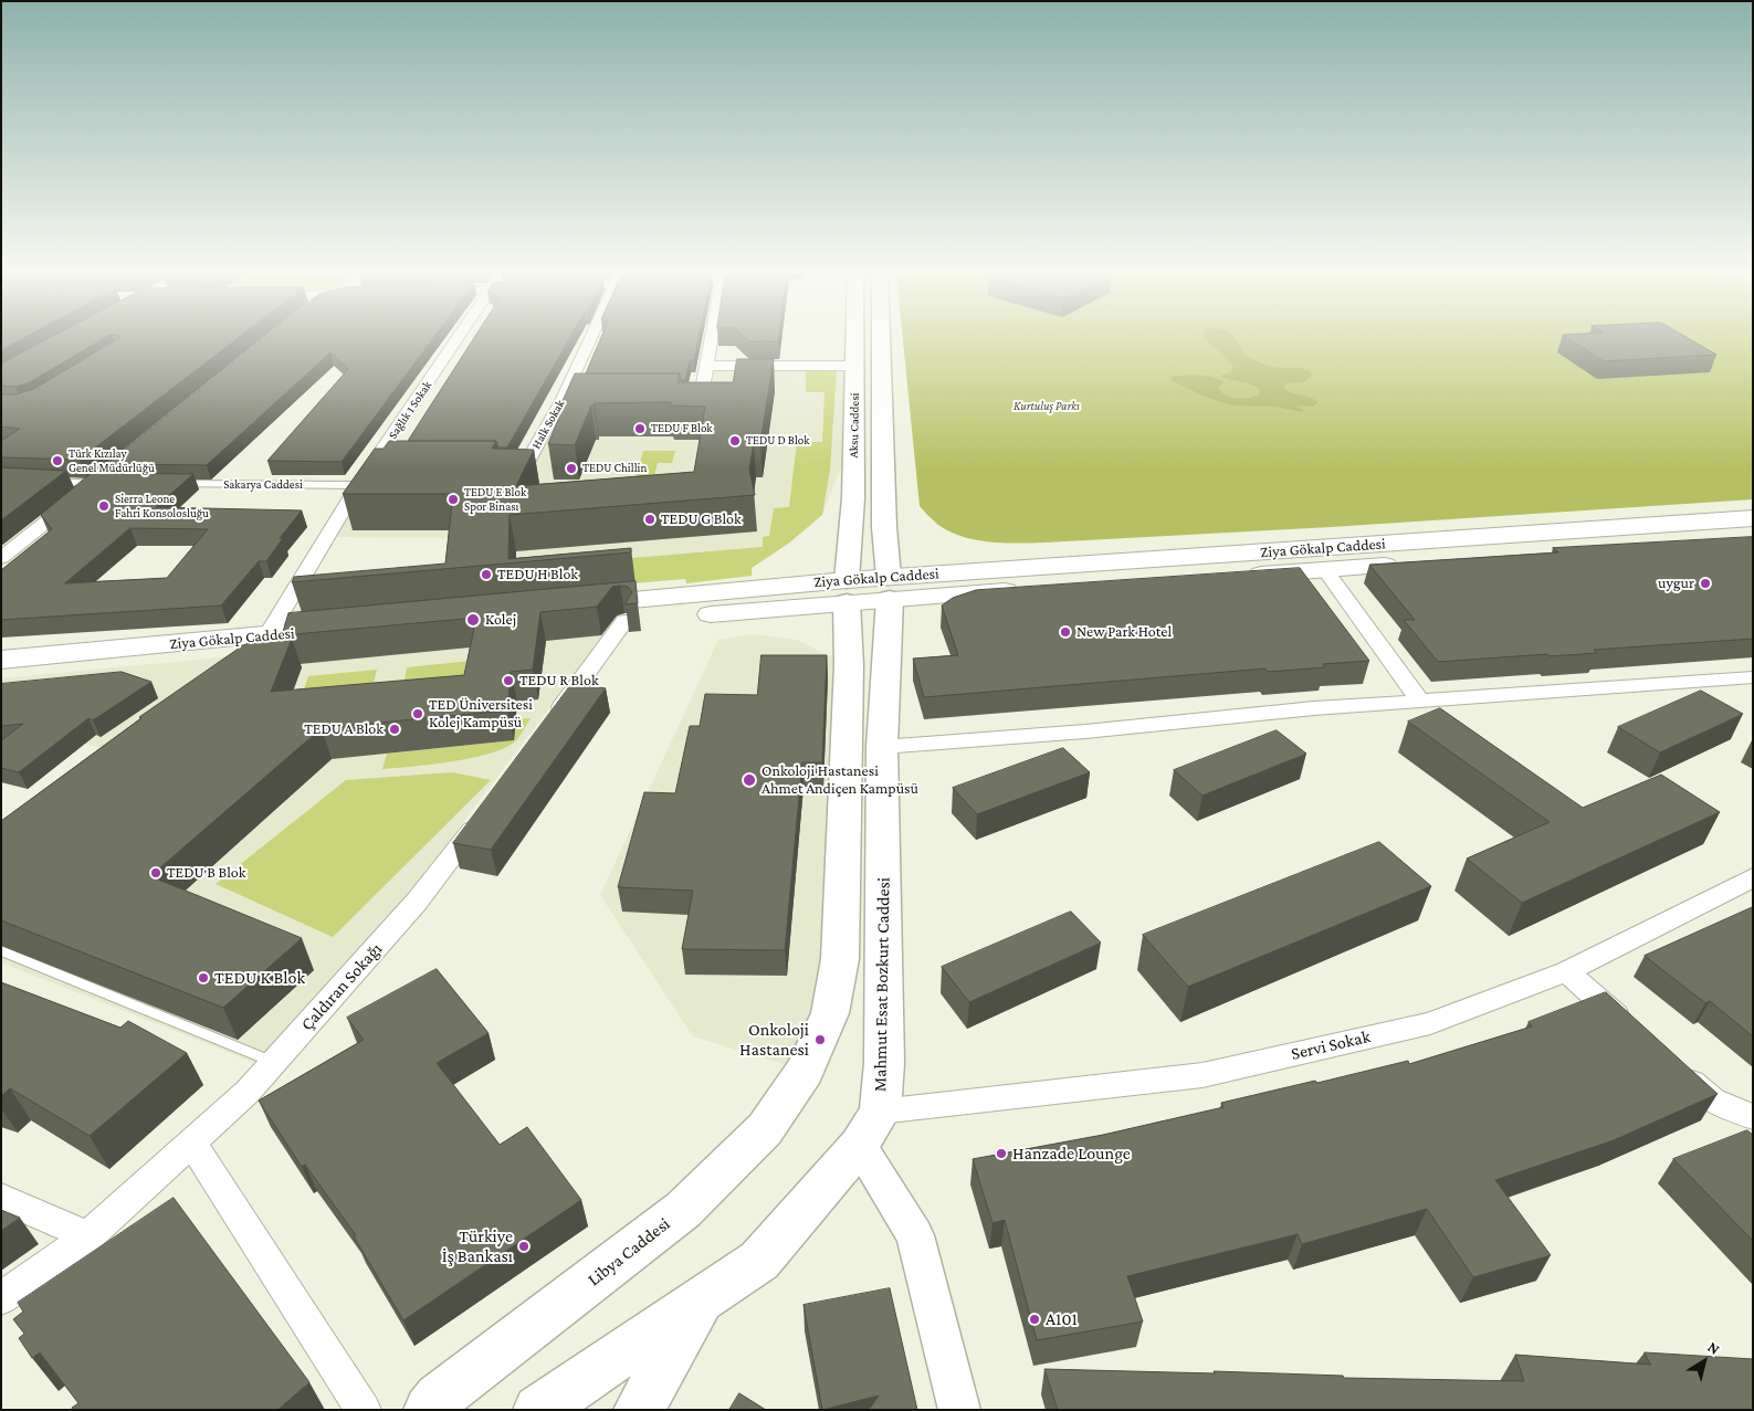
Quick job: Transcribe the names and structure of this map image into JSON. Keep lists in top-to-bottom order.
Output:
{
  "streets": {
    "main road": [
      "Aksu Caddesi",
      "Ziya Gökalp Caddesi",
      "Mahmut Esat Bozkurt Caddesi",
      "Libya Caddesi"
    ],
    "street": [
      "Sağlık 1 Sokak",
      "Halk Sokak",
      "Sakarya Caddesi",
      "Çaldıran Sokağı",
      "Servi Sokak"
    ]
  },
  "crossings": [
    ["Sağlık 1 Sokak", "Sakarya Caddesi"],
    ["Sağlık 1 Sokak", "Ziya Gökalp Caddesi"],
    ["Aksu Caddesi", "Ziya Gökalp Caddesi"],
    ["Aksu Caddesi", "Mahmut Esat Bozkurt Caddesi"],
    ["Ziya Gökalp Caddesi", "Mahmut Esat Bozkurt Caddesi"],
    ["Mahmut Esat Bozkurt Caddesi", "Servi Sokak"]
  ],
  "parks": ["Kurtuluş Parkı"],
  "places": [
    "TEDU F Blok",
    "TEDU D Blok",
    "Türk Kızılay Genel Müdürlüğü",
    "TEDU Chillin",
    "TEDU E Blok Spor Binası",
    "Sierra Leone Fahri Konsolosluğu",
    "TEDU G Blok",
    "TEDU H Blok",
    "uygur",
    "Kolej",
    "New Park Hotel",
    "TEDU R Blok",
    "TED Üniversitesi Kolej Kampüsü",
    "TEDU A Blok",
    "Onkoloji Hastanesi Ahmet Andiçen Kampüsü",
    "TEDU B Blok",
    "TEDU K Blok",
    "Onkoloji Hastanesi",
    "Hanzade Lounge",
    "Türkiye İş Bankası",
    "A101"
  ],
  "north": "top right"
}
